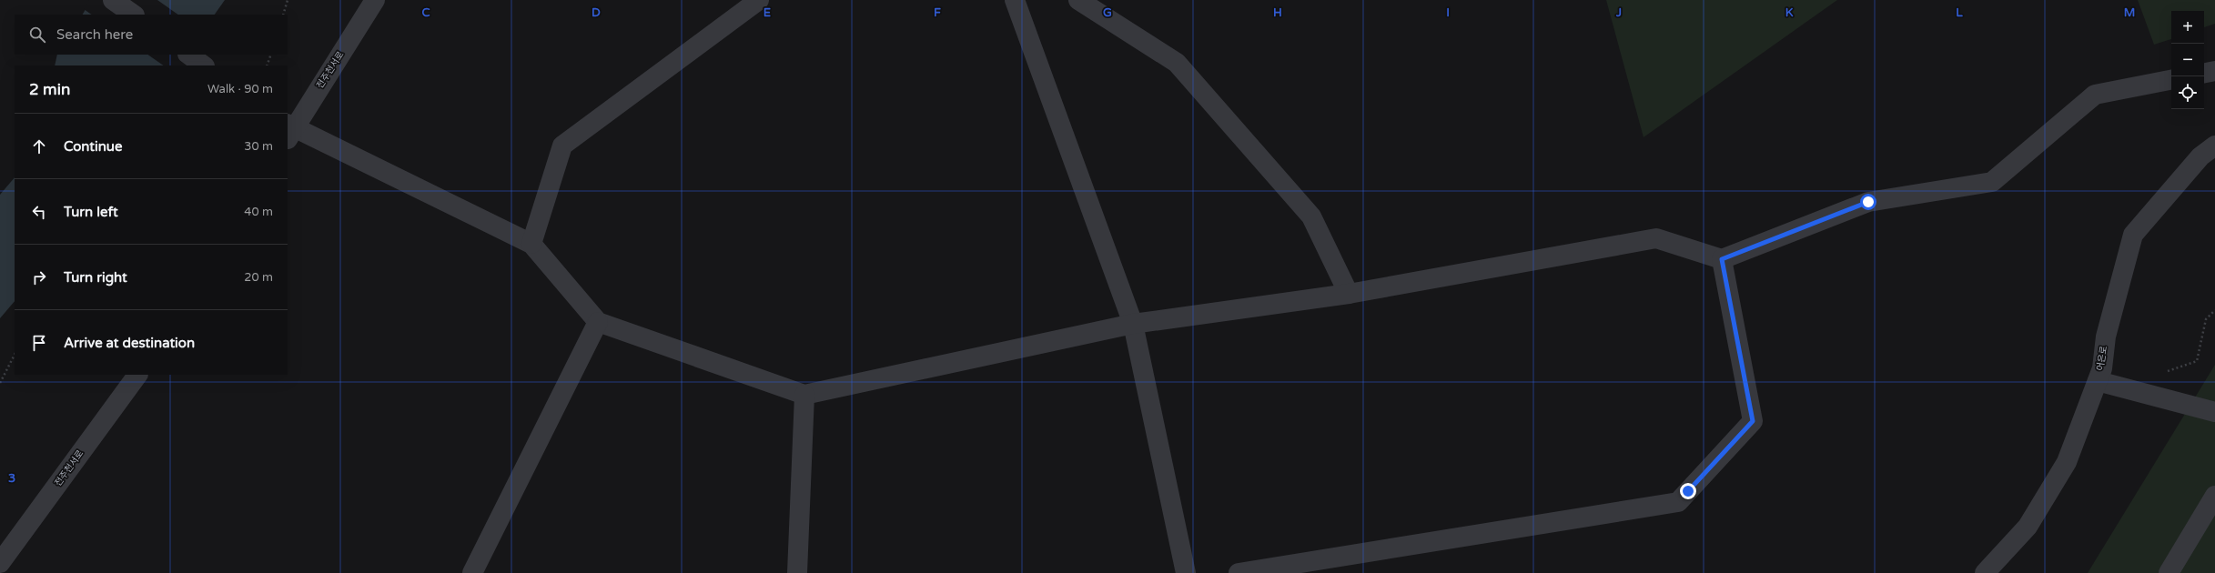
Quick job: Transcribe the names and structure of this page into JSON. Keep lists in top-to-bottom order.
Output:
{
  "streets": {
    "street": ["전주천서로", "어은로"]
  },
  "page": {
    "map_buttons": ["+", "−"],
    "search": "Search here",
    "heading": ["2 min", "Walk · 90 m"],
    "list": [
      ["Continue", "30 m"],
      ["Turn left", "40 m"],
      ["Turn right", "20 m"],
      "Arrive at destination"
    ]
  },
  "grid": {
    "columns": [
      "C",
      "D",
      "E",
      "F",
      "G",
      "H",
      "I",
      "J",
      "K",
      "L",
      "M"
    ],
    "rows": ["3"]
  }
}
